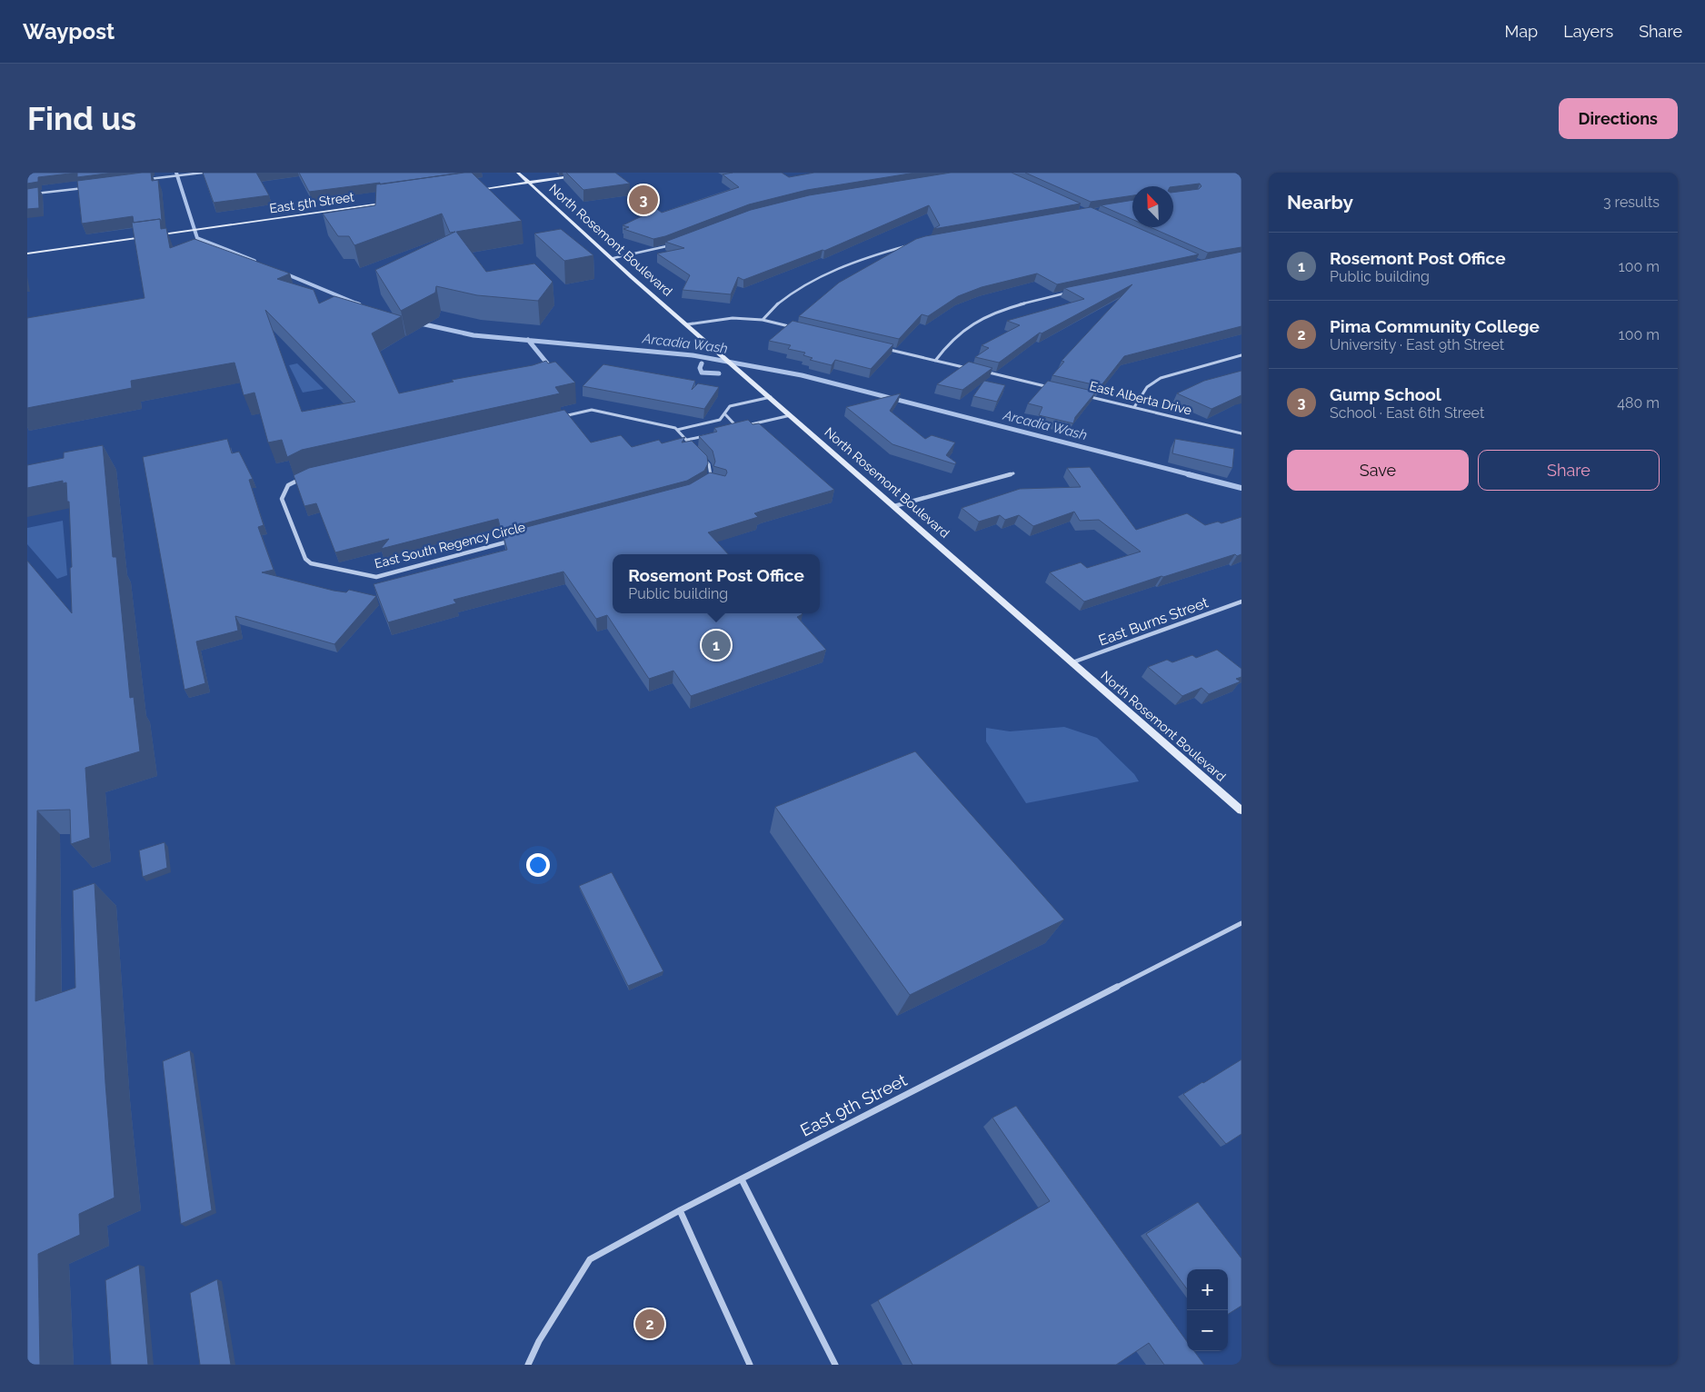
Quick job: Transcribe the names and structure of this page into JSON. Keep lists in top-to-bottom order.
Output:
{
  "streets": {
    "street": [
      "East 5th Street",
      "North Rosemont Boulevard",
      "East Alberta Drive",
      "East South Regency Circle",
      "East Burns Street",
      "East 9th Street"
    ]
  },
  "crossings": [
    ["North Rosemont Boulevard", "East Burns Street"]
  ],
  "water": ["Arcadia Wash"],
  "north": "top left",
  "page": {
    "header": "Waypost",
    "nav": ["Map", "Layers", "Share"],
    "buttons": [
      "Directions",
      ["Save", "Share"]
    ],
    "title": "Find us",
    "heading": ["Nearby", "3 results"],
    "pins": ["3", "1", "2"],
    "list": [
      {
        "mark": "1",
        "name": "Rosemont Post Office",
        "note": "Public building",
        "value": "100 m"
      },
      {
        "mark": "2",
        "name": "Pima Community College",
        "note": "University · East 9th Street",
        "value": "100 m"
      },
      {
        "mark": "3",
        "name": "Gump School",
        "note": "School · East 6th Street",
        "value": "480 m"
      }
    ],
    "popup": ["Rosemont Post Office", "Public building"],
    "map_buttons": ["+", "−"]
  }
}
